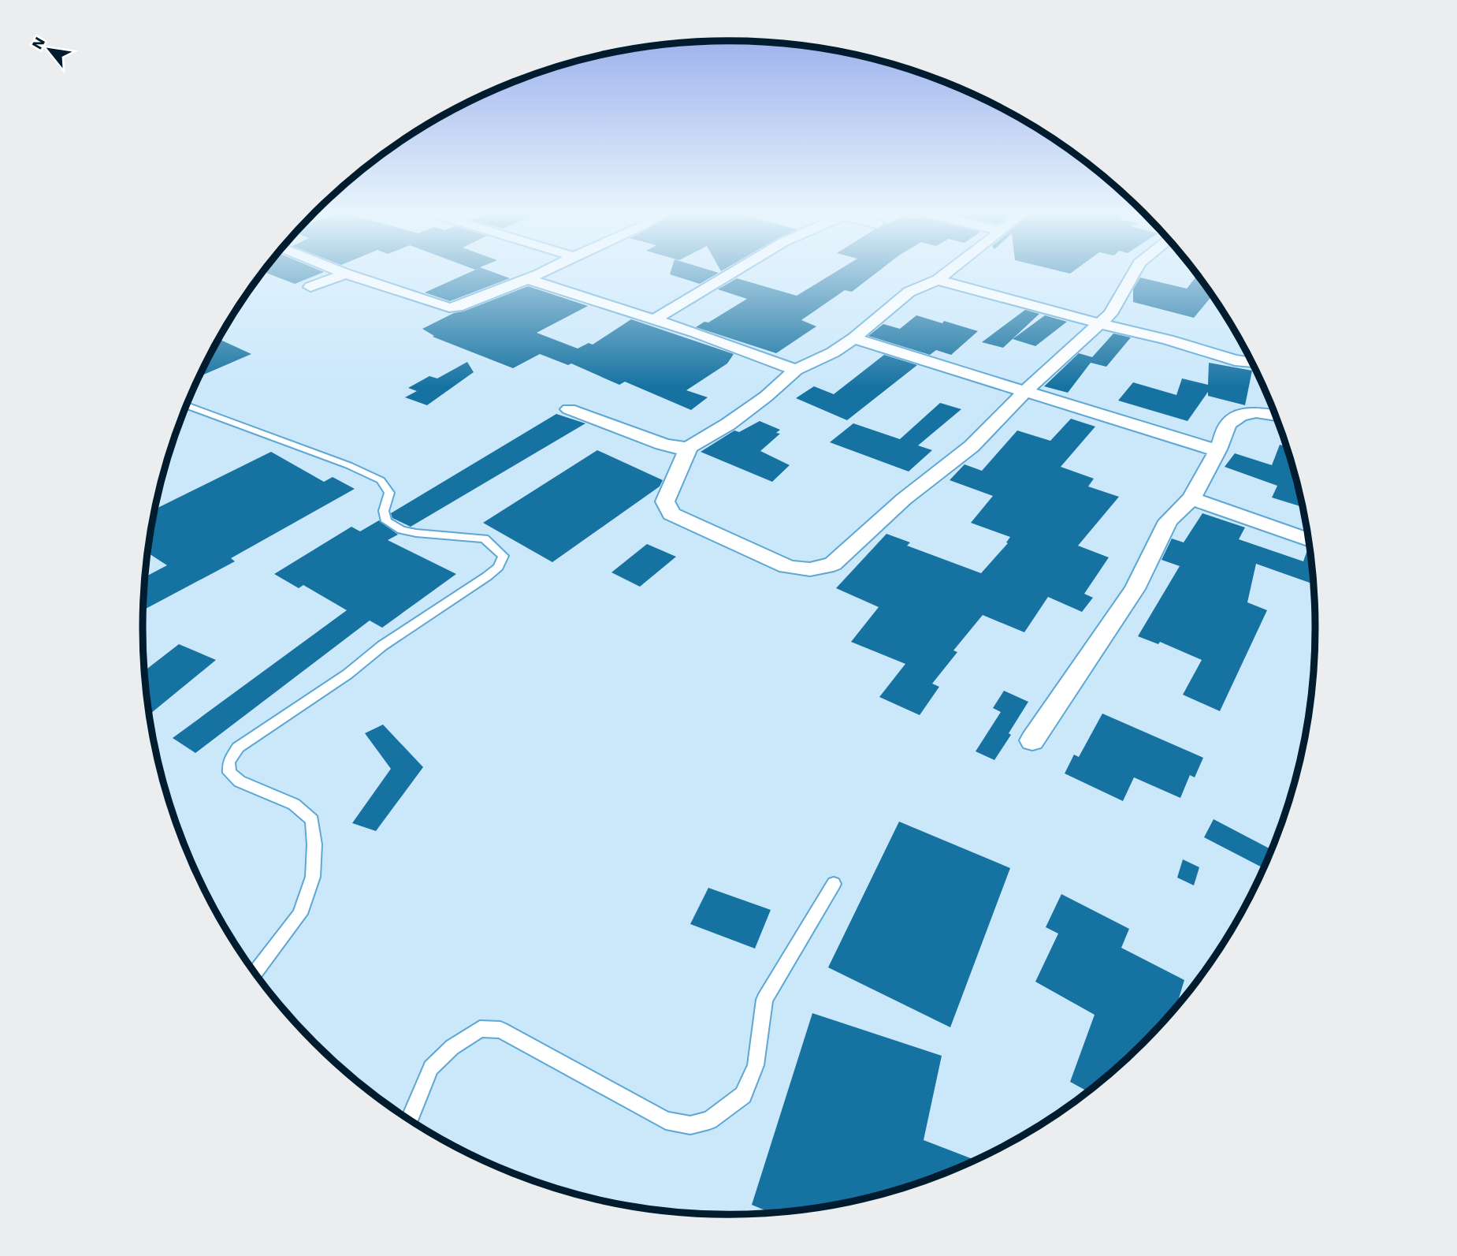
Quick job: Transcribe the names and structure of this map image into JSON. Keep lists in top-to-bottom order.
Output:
{
  "north": "top left"
}
